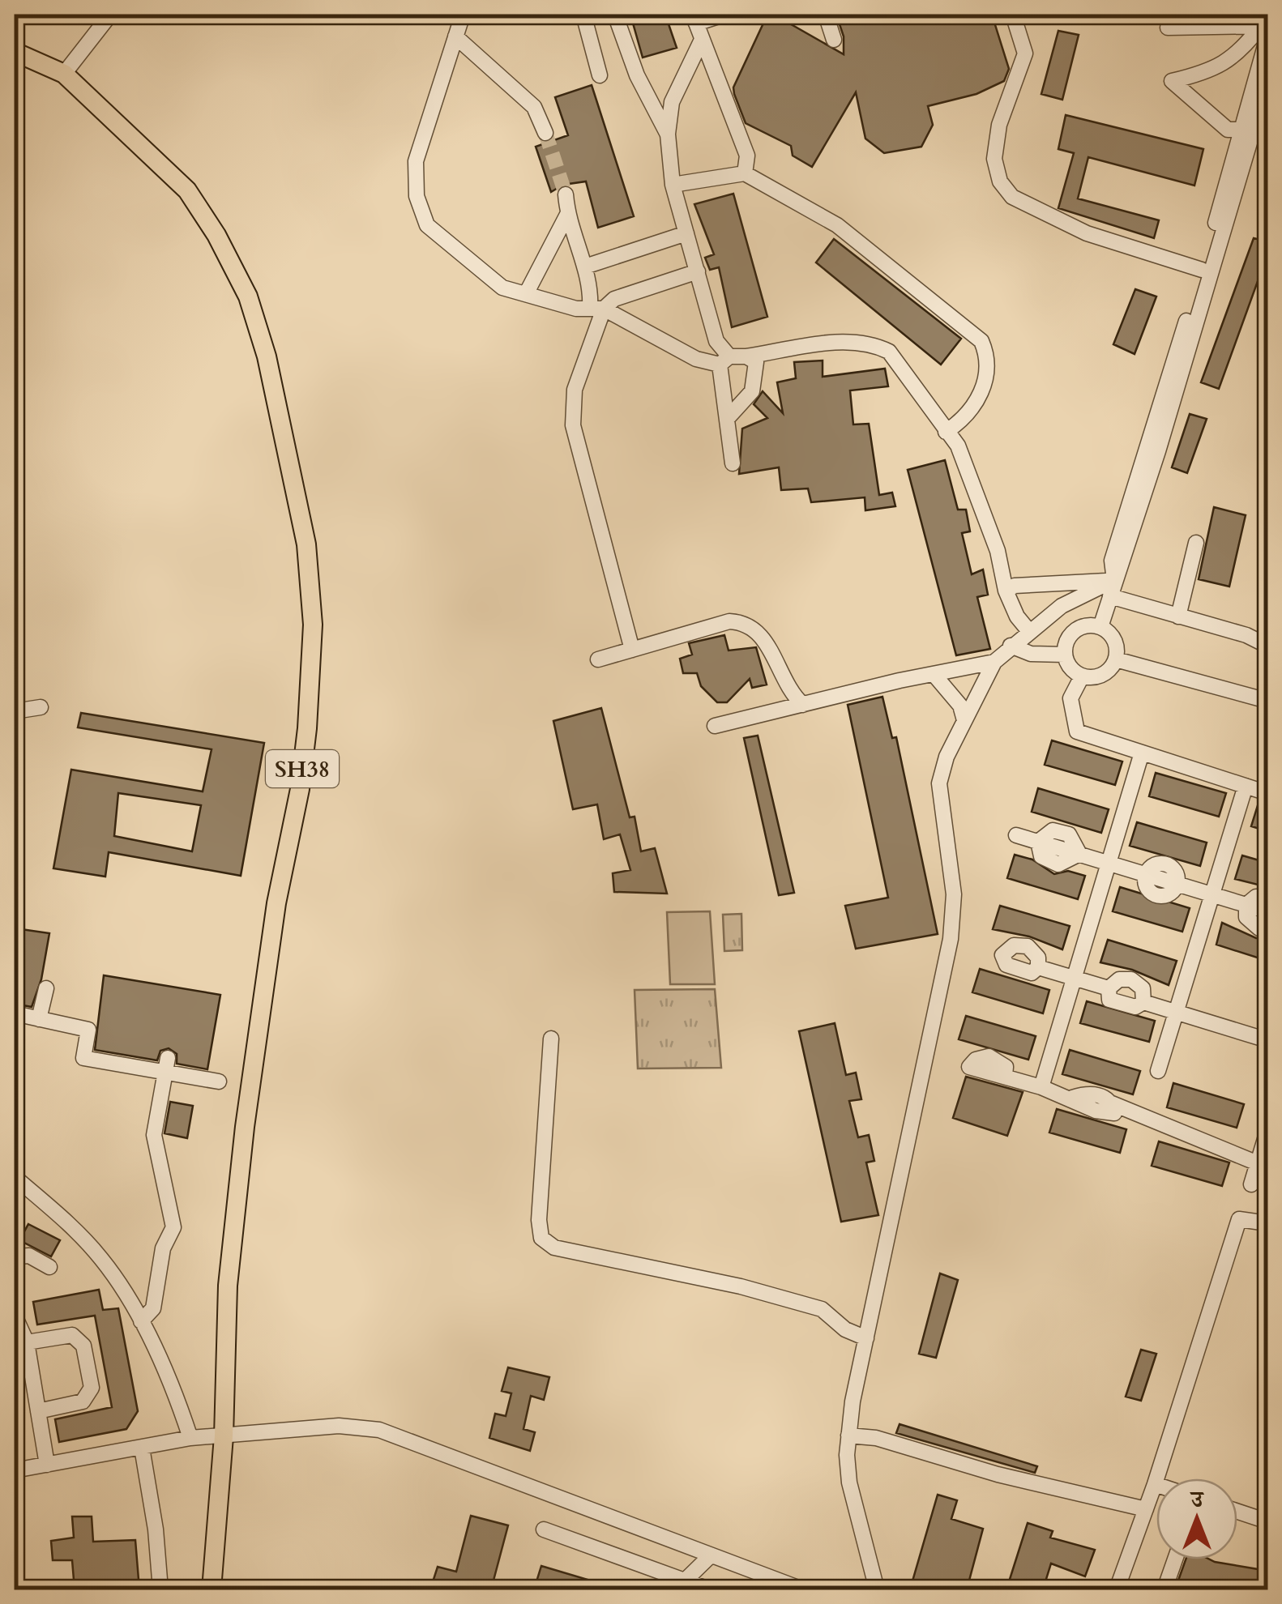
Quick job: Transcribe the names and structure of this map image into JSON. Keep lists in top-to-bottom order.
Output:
{
  "streets": {
    "main road": ["SH38"]
  },
  "north": "top"
}
